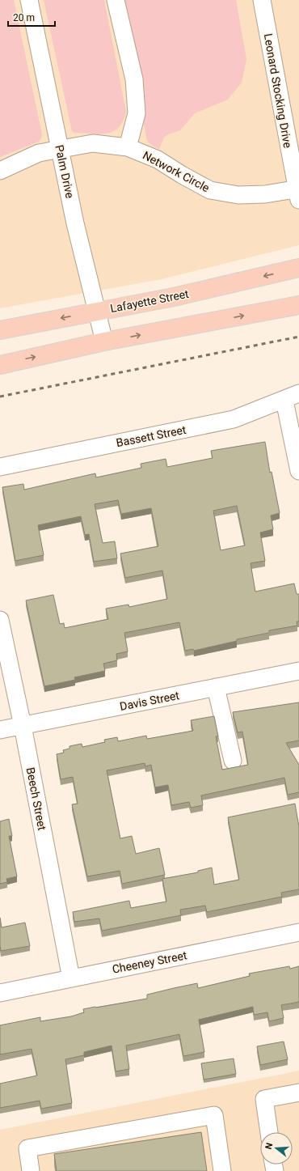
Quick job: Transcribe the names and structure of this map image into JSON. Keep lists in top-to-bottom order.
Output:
{
  "streets": {
    "main road": ["Lafayette Street"],
    "street": [
      "Leonard Stocking Drive",
      "Palm Drive",
      "Network Circle",
      "Bassett Street",
      "Davis Street",
      "Beech Street",
      "Cheeney Street"
    ]
  },
  "crossings": [
    ["Leonard Stocking Drive", "Network Circle"],
    ["Palm Drive", "Network Circle"],
    ["Palm Drive", "Lafayette Street"],
    ["Davis Street", "Beech Street"],
    ["Beech Street", "Cheeney Street"]
  ],
  "scale_bar": "20 m",
  "north": "left"
}
